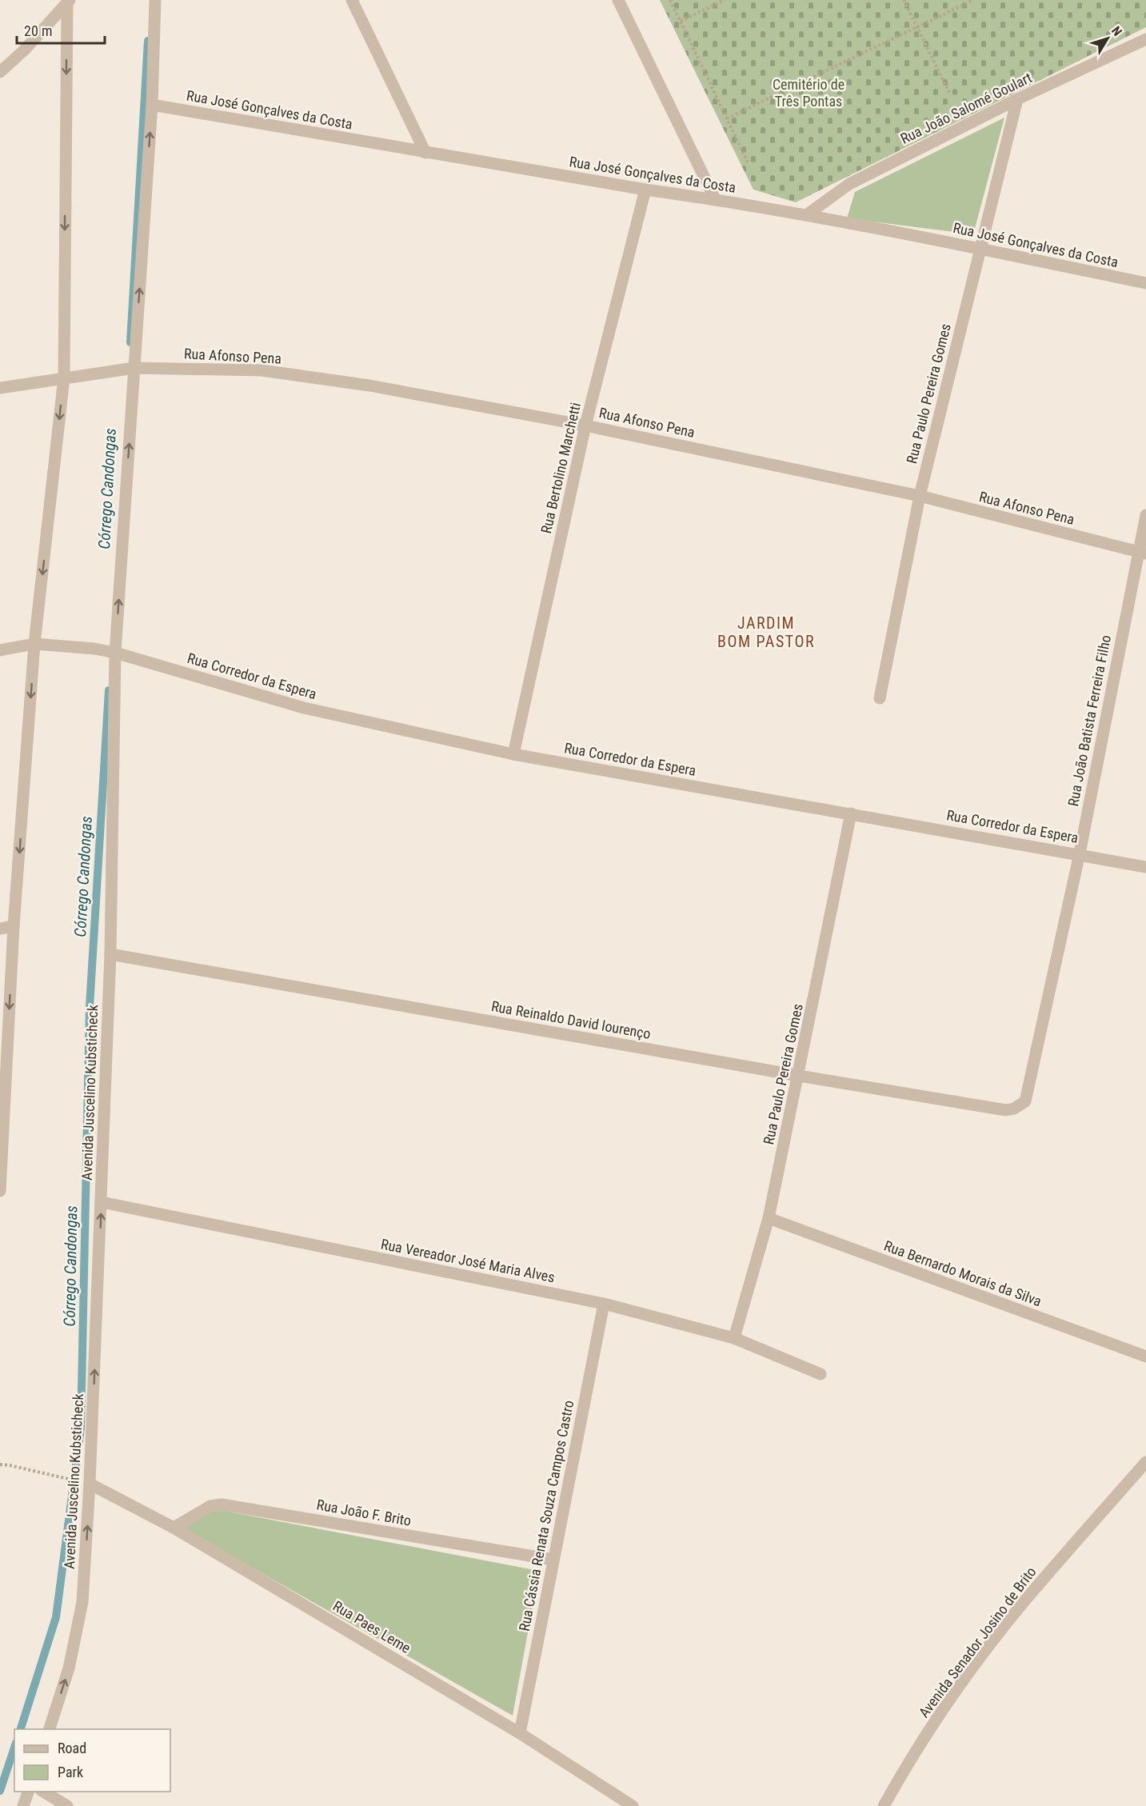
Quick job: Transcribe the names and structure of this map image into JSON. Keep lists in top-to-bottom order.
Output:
{
  "streets": {
    "street": [
      "Rua João Salomé Goulart",
      "Rua José Gonçalves da Costa",
      "Rua Afonso Pena",
      "Rua Paulo Pereira Gomes",
      "Rua Bertolino Marchetti",
      "Rua Corredor da Espera",
      "Rua João Batista Ferreira Filho",
      "Rua Reinaldo David lourenço",
      "Avenida Juscelino Kubsticheck",
      "Rua Vereador José Maria Alves",
      "Rua Bernardo Morais da Silva",
      "Rua João F. Brito",
      "Rua Cássia Renata Souza Campos Castro",
      "Rua Paes Leme",
      "Avenida Senador Josino de Brito"
    ]
  },
  "crossings": [
    ["Rua João Salomé Goulart", "Rua José Gonçalves da Costa"],
    ["Rua João Salomé Goulart", "Rua Paulo Pereira Gomes"],
    ["Rua José Gonçalves da Costa", "Rua Paulo Pereira Gomes"],
    ["Rua José Gonçalves da Costa", "Rua Bertolino Marchetti"],
    ["Rua José Gonçalves da Costa", "Avenida Juscelino Kubsticheck"],
    ["Rua Afonso Pena", "Rua Paulo Pereira Gomes"],
    ["Rua Afonso Pena", "Rua Bertolino Marchetti"],
    ["Rua Afonso Pena", "Rua João Batista Ferreira Filho"],
    ["Rua Afonso Pena", "Avenida Juscelino Kubsticheck"],
    ["Rua Paulo Pereira Gomes", "Rua Corredor da Espera"],
    ["Rua Paulo Pereira Gomes", "Rua Reinaldo David lourenço"],
    ["Rua Paulo Pereira Gomes", "Rua Vereador José Maria Alves"],
    ["Rua Paulo Pereira Gomes", "Rua Bernardo Morais da Silva"],
    ["Rua Bertolino Marchetti", "Rua Corredor da Espera"],
    ["Rua Corredor da Espera", "Rua João Batista Ferreira Filho"],
    ["Rua Corredor da Espera", "Avenida Juscelino Kubsticheck"],
    ["Rua João Batista Ferreira Filho", "Rua Reinaldo David lourenço"],
    ["Rua Reinaldo David lourenço", "Avenida Juscelino Kubsticheck"],
    ["Avenida Juscelino Kubsticheck", "Rua Vereador José Maria Alves"],
    ["Avenida Juscelino Kubsticheck", "Rua Paes Leme"],
    ["Rua Vereador José Maria Alves", "Rua Cássia Renata Souza Campos Castro"],
    ["Rua João F. Brito", "Rua Cássia Renata Souza Campos Castro"],
    ["Rua João F. Brito", "Rua Paes Leme"],
    ["Rua Cássia Renata Souza Campos Castro", "Rua Paes Leme"]
  ],
  "districts": ["JARDIM BOM PASTOR"],
  "water": ["Córrego Candongas"],
  "parks": ["Cemitério de Três Pontas"],
  "legend": ["Road", "Park"],
  "scale_bar": "20 m",
  "north": "top right"
}
